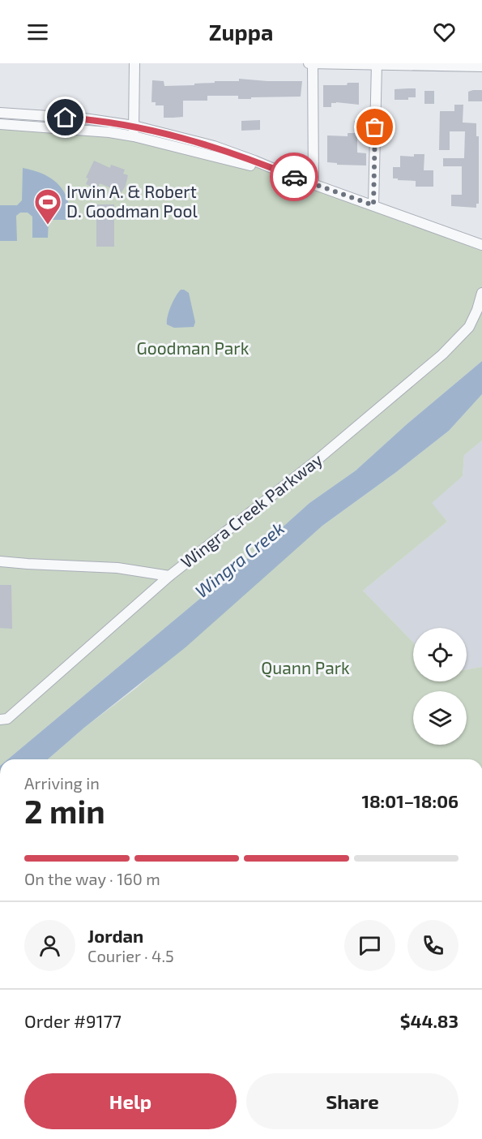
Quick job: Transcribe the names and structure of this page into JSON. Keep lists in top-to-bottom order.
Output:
{
  "streets": {
    "street": ["Wingra Creek Parkway"]
  },
  "water": ["Wingra Creek"],
  "parks": ["Goodman Park", "Quann Park"],
  "places": {
    "sports": ["Irwin A. & Robert D. Goodman Pool"]
  },
  "page": {
    "header": "Zuppa",
    "heading": ["2 min", "Arriving in", "18:01–18:06"],
    "panel": [
      "Jordan",
      "Courier · 4.5",
      "Order #9177",
      "$44.83"
    ],
    "bar": "On the way · 160 m",
    "buttons": ["Help", "Share"]
  }
}
